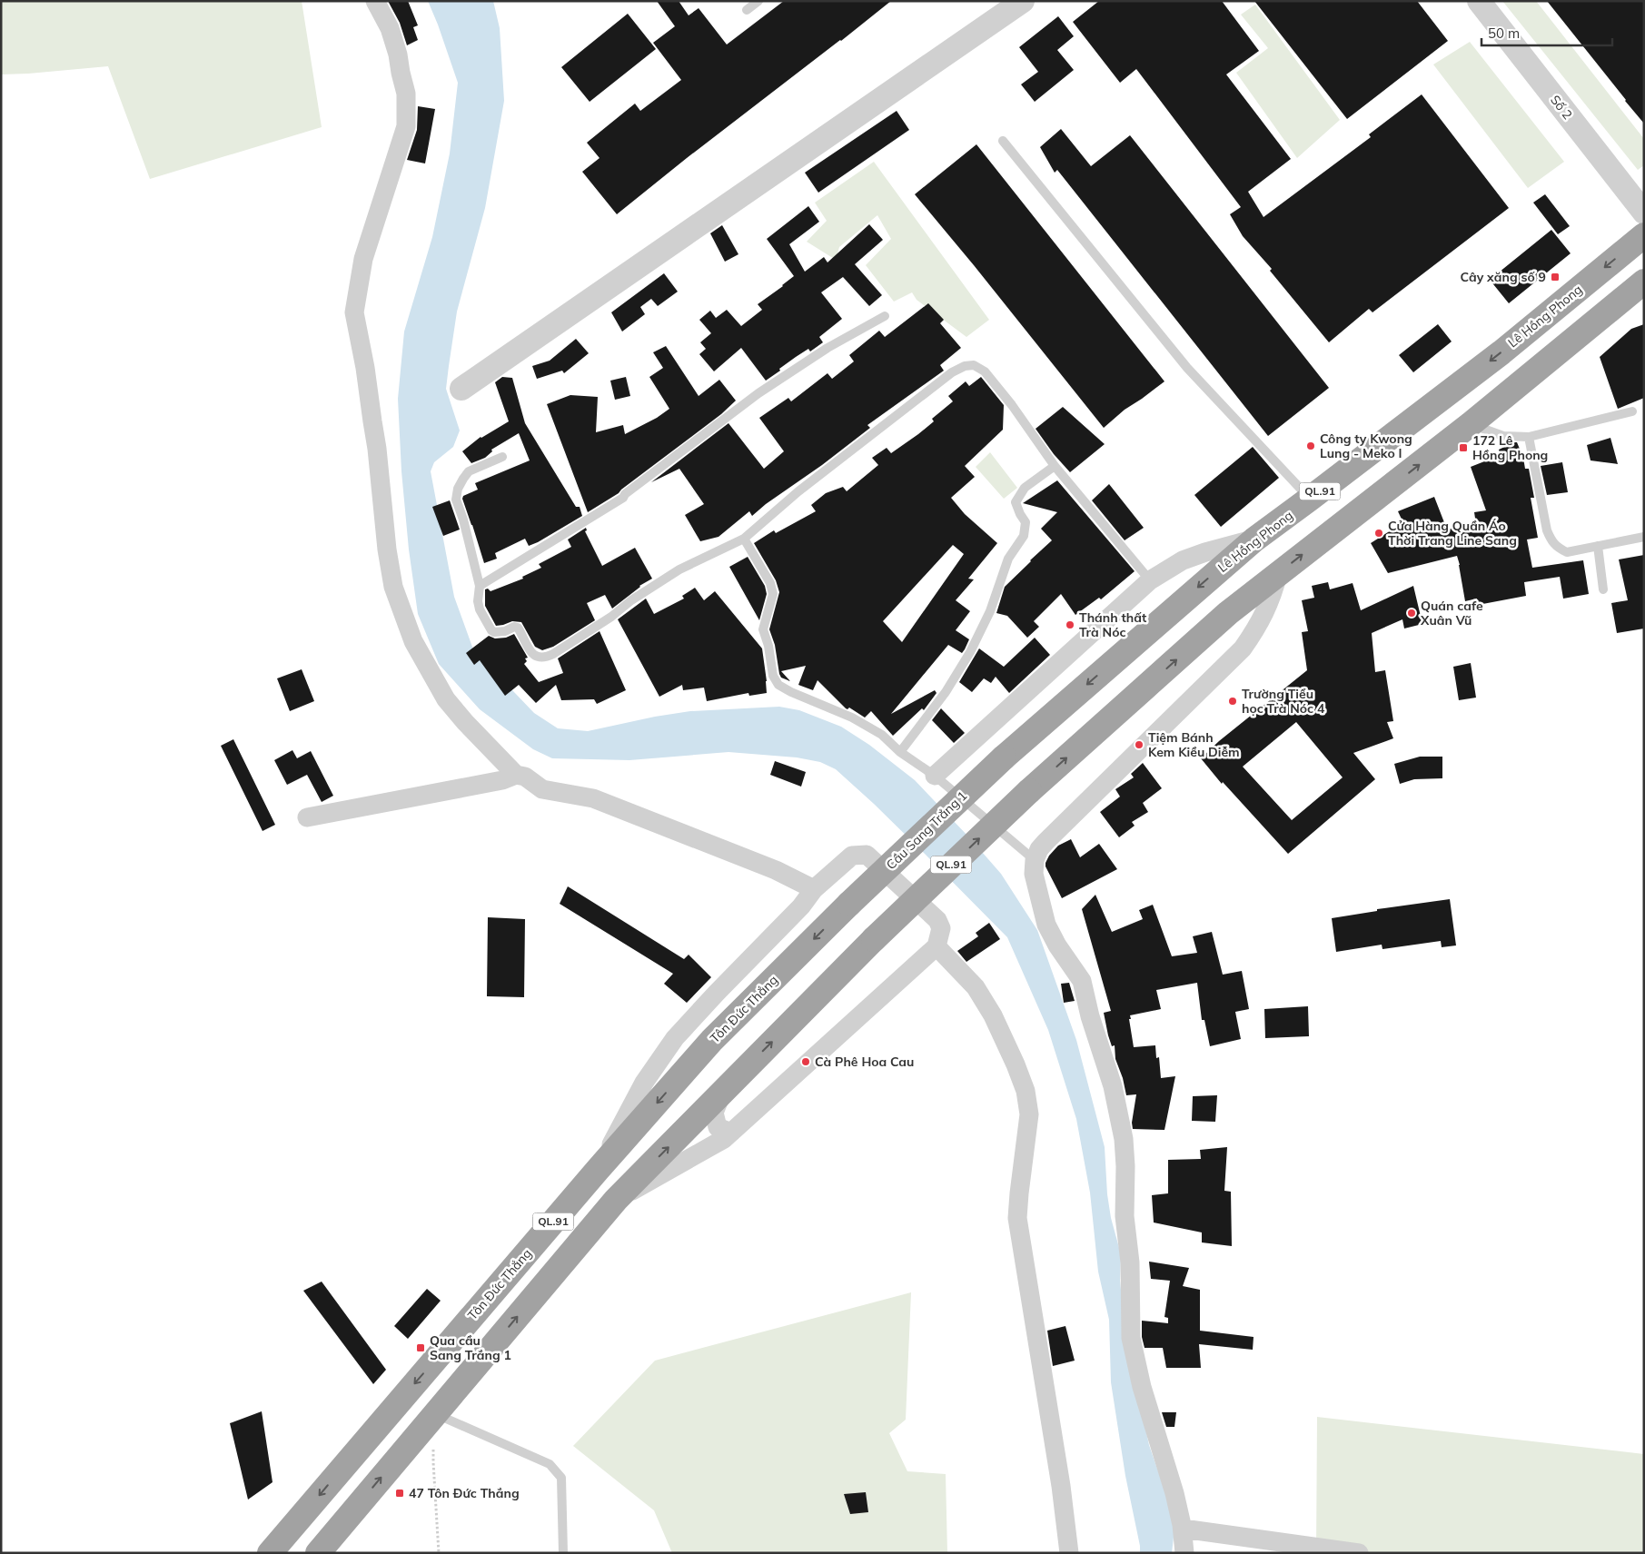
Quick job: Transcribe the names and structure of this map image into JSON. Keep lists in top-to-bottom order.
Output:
{
  "streets": {
    "highway": [
      "Lê Hồng Phong",
      "QL.91",
      "Cầu Sang Trắng 1",
      "Tôn Đức Thắng"
    ],
    "street": ["Số 2"]
  },
  "crossings": [
    ["Lê Hồng Phong", "Cầu Sang Trắng 1"],
    ["Cầu Sang Trắng 1", "Tôn Đức Thắng"]
  ],
  "places": {
    "transit": [
      "Cây xăng số 9",
      "172 Lê Hồng Phong",
      "Qua cầu Sang Trắng 1",
      "47 Tôn Đức Thắng"
    ],
    "other": [
      "Công ty Kwong Lung - Meko I",
      "Cửa Hàng Quần Áo Thời Trang Line Sang",
      "Quán cafe Xuân Vũ",
      "Thánh thất Trà Nóc",
      "Trường Tiểu học Trà Nóc 4",
      "Tiệm Bánh Kem Kiều Diễm",
      "Cà Phê Hoa Cau"
    ]
  },
  "scale_bar": "50 m"
}
